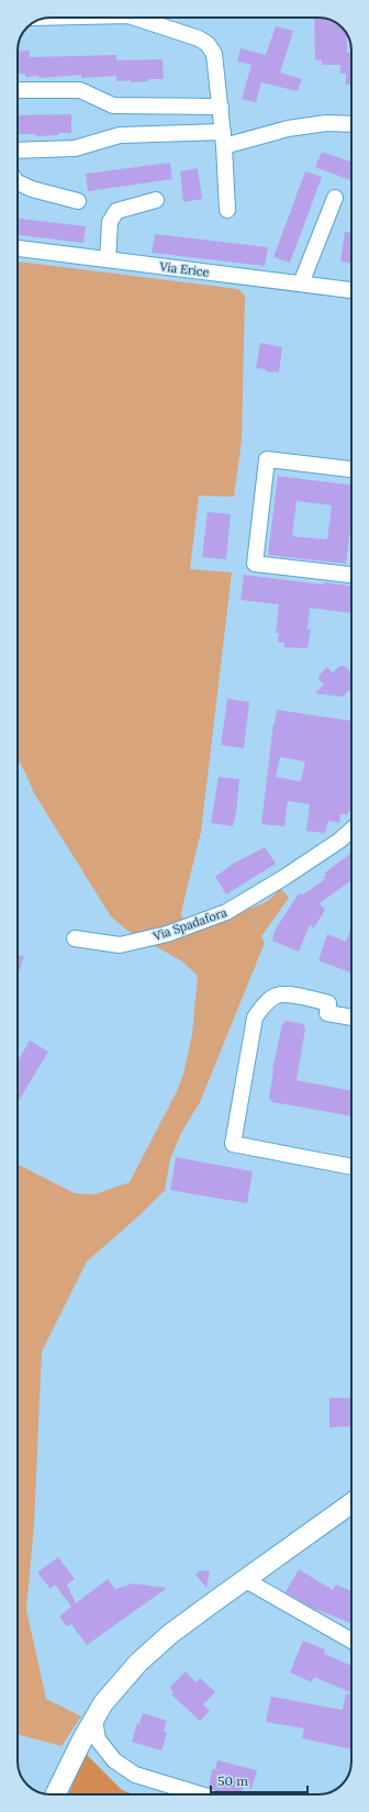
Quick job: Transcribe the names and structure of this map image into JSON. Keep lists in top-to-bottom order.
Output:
{
  "streets": {
    "street": ["Via Erice", "Via Spadafora"]
  },
  "scale_bar": "50 m"
}
